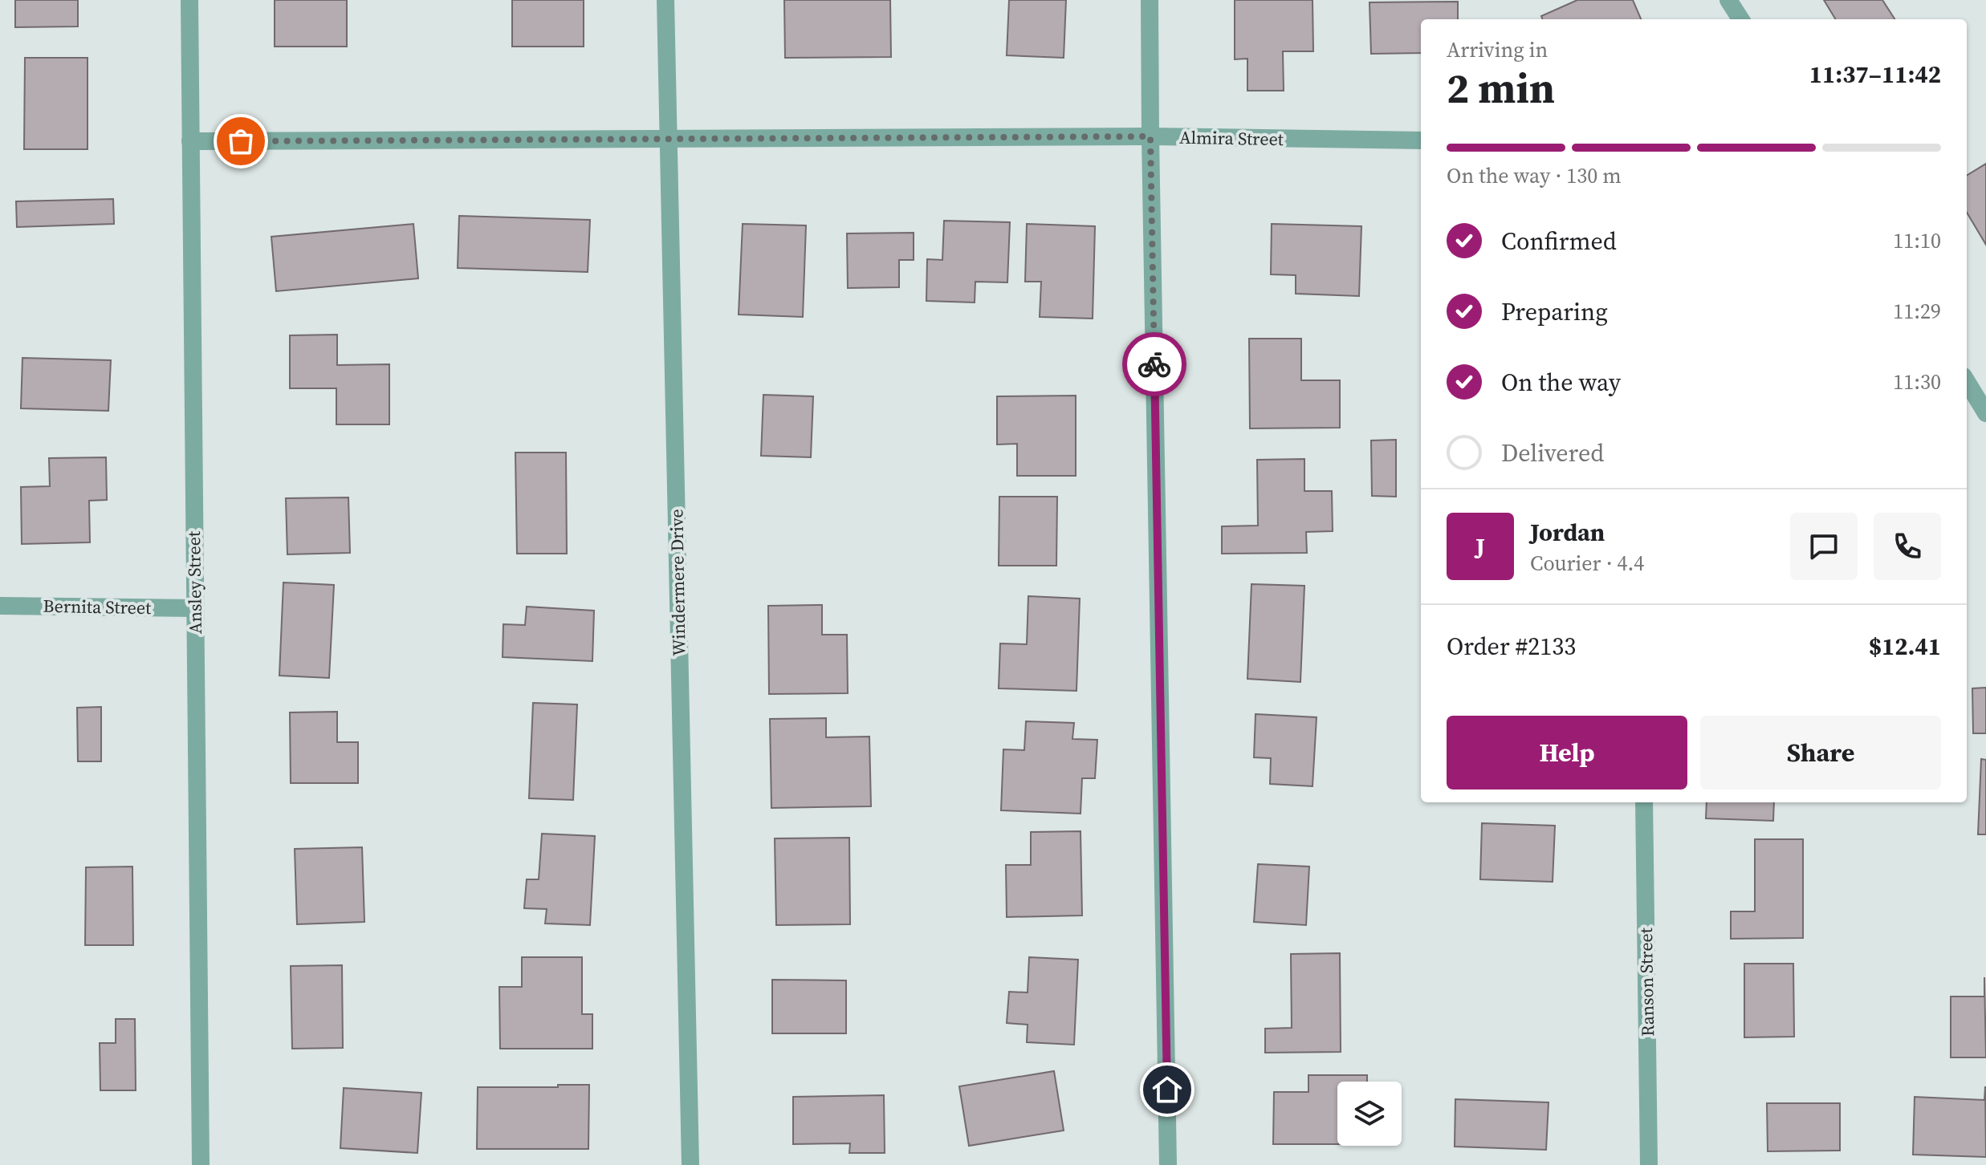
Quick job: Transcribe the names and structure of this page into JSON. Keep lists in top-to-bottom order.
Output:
{
  "streets": {
    "street": [
      "Almira Street",
      "Ansley Street",
      "Windermere Drive",
      "Bernita Street",
      "Ranson Street"
    ]
  },
  "crossings": [
    ["Almira Street", "Ansley Street"],
    ["Almira Street", "Windermere Drive"],
    ["Ansley Street", "Bernita Street"]
  ],
  "page": {
    "heading": ["2 min", "Arriving in", "11:37–11:42"],
    "panel": [
      "Jordan",
      "Courier · 4.4",
      "Order #2133",
      "$12.41"
    ],
    "bar": "On the way · 130 m",
    "list": [
      ["Confirmed", "11:10"],
      ["Preparing", "11:29"],
      ["On the way", "11:30"],
      "Delivered"
    ],
    "round": "J",
    "buttons": ["Help", "Share"]
  }
}
